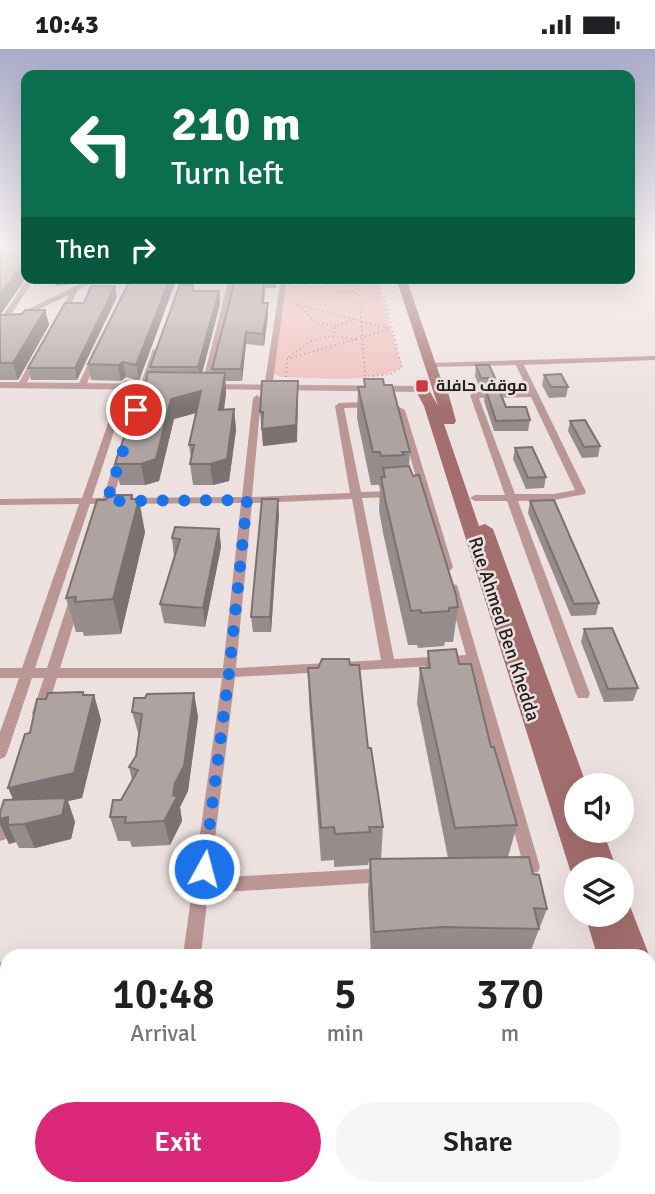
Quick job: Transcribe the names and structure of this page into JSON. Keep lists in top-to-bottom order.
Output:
{
  "streets": {
    "main road": ["Rue Ahmed Ben Khedda"]
  },
  "places": {
    "transit": ["موقف حافلة"]
  },
  "page": {
    "status": "10:43",
    "turn": ["210 m", "Turn left"],
    "then": "Then",
    "eta": [
      "10:48",
      "Arrival",
      "5",
      "min",
      "370",
      "m"
    ],
    "buttons": ["Exit", "Share"]
  }
}
